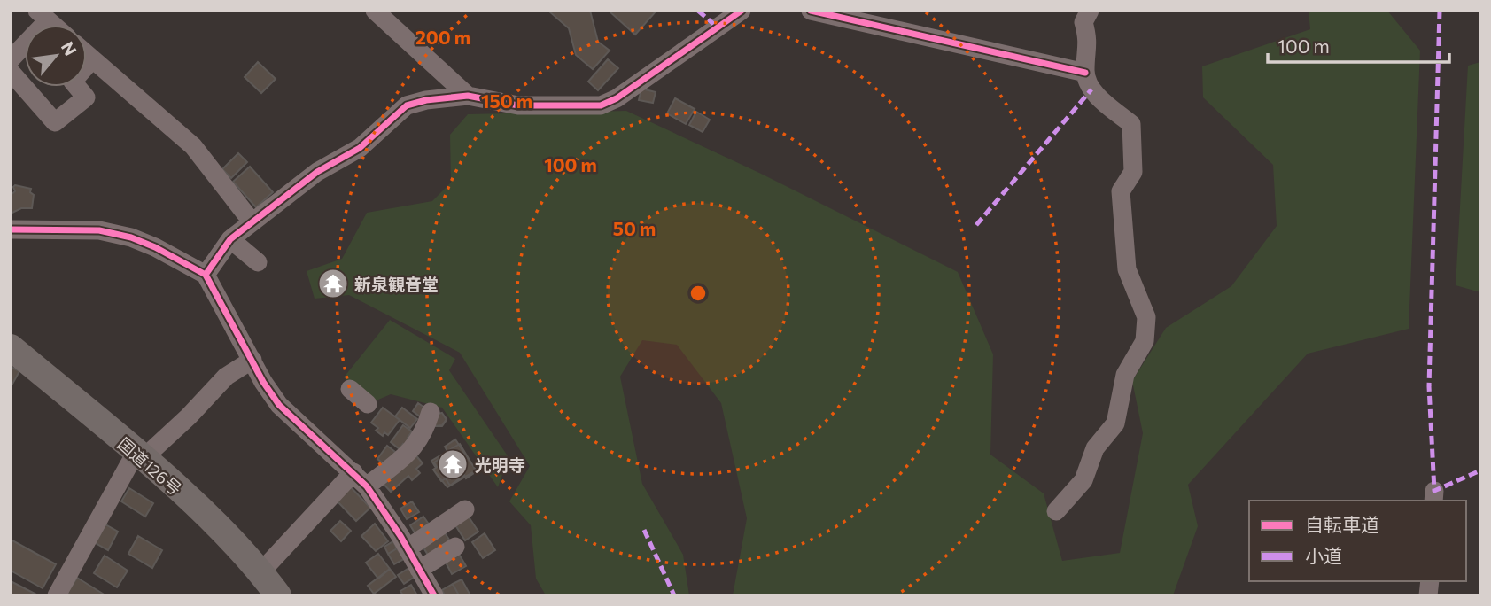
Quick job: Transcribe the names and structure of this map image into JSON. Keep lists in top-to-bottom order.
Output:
{
  "streets": {
    "highway": ["国道126号"]
  },
  "places": {
    "temple": ["新泉観音堂", "光明寺"]
  },
  "legend": ["自転車道", "小道"],
  "scale_bar": "100 m",
  "north": "top right",
  "rings": [
    "200 m",
    "150 m",
    "100 m",
    "50 m"
  ]
}
